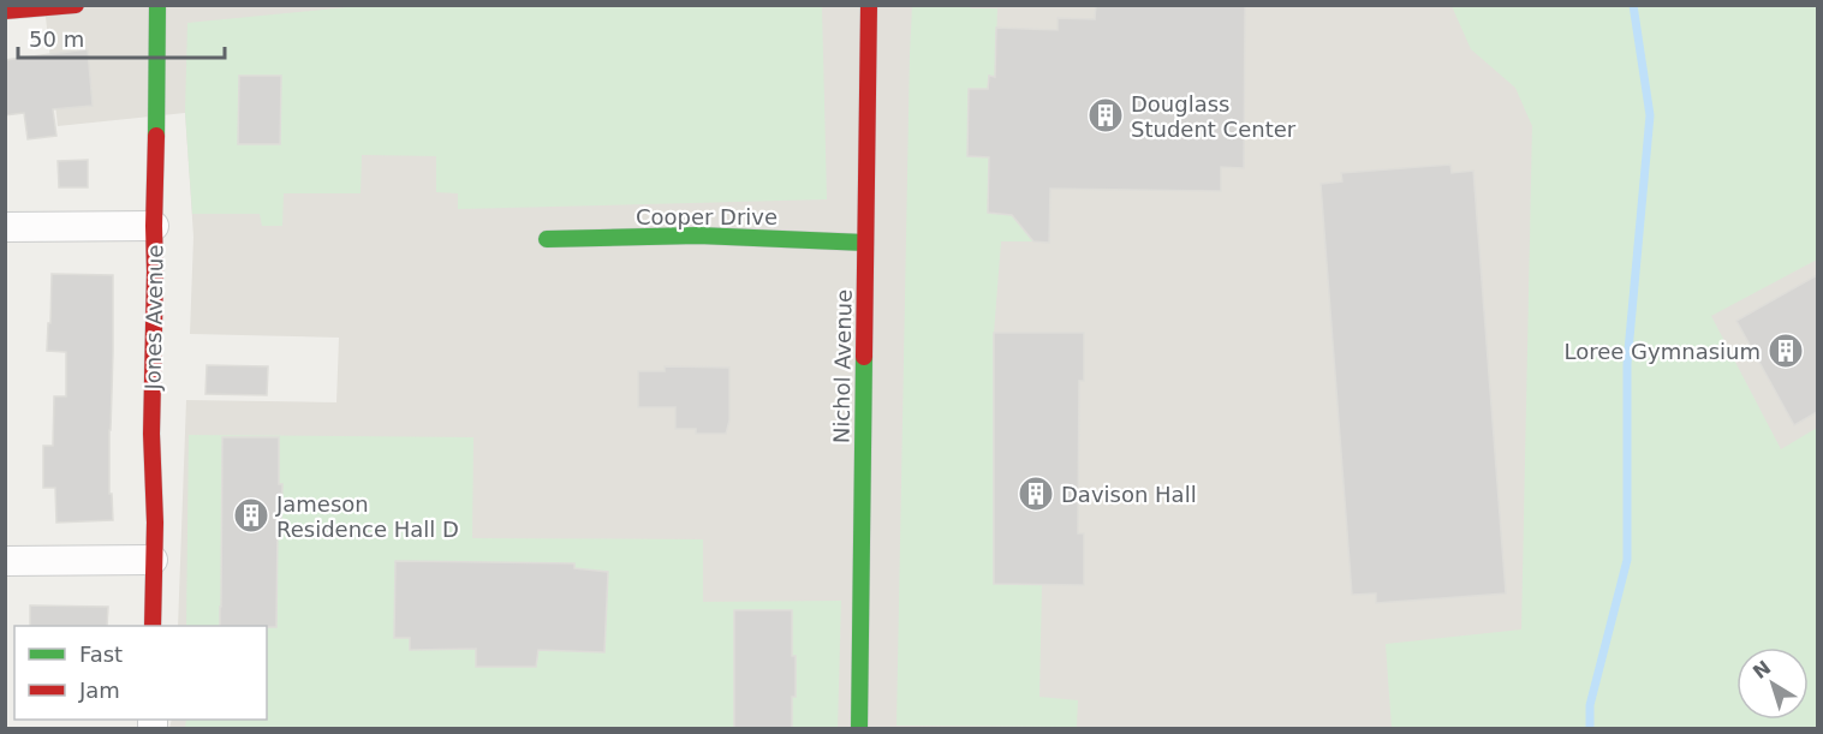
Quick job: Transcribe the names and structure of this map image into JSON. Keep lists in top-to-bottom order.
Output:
{
  "streets": {
    "street": ["Cooper Drive", "Jones Avenue", "Nichol Avenue"]
  },
  "crossings": [
    ["Cooper Drive", "Nichol Avenue"]
  ],
  "places": {
    "building": [
      "Douglass Student Center",
      "Loree Gymnasium",
      "Davison Hall",
      "Jameson Residence Hall D"
    ]
  },
  "legend": ["Fast", "Jam"],
  "scale_bar": "50 m",
  "north": "top left"
}
